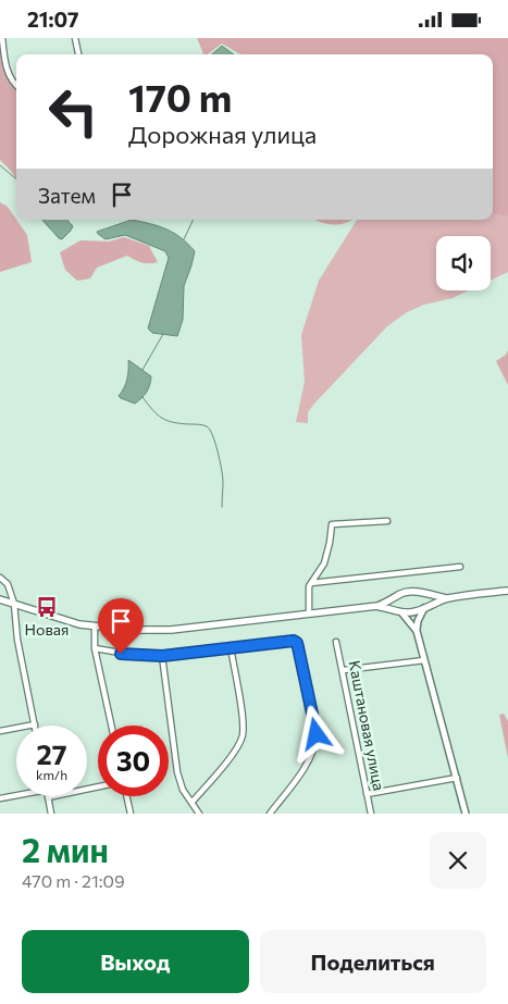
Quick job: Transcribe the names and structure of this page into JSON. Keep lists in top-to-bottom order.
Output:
{
  "streets": {
    "street": ["Каштановая улица"]
  },
  "places": {
    "bus stop": ["Новая"]
  },
  "page": {
    "status": "21:07",
    "turn": ["170 m", "Дорожная улица"],
    "then": "Затем",
    "speed": "27 km/h",
    "limit": "30",
    "heading": ["2 мин", "470 m · 21:09"],
    "buttons": ["Выход", "Поделиться"]
  }
}
